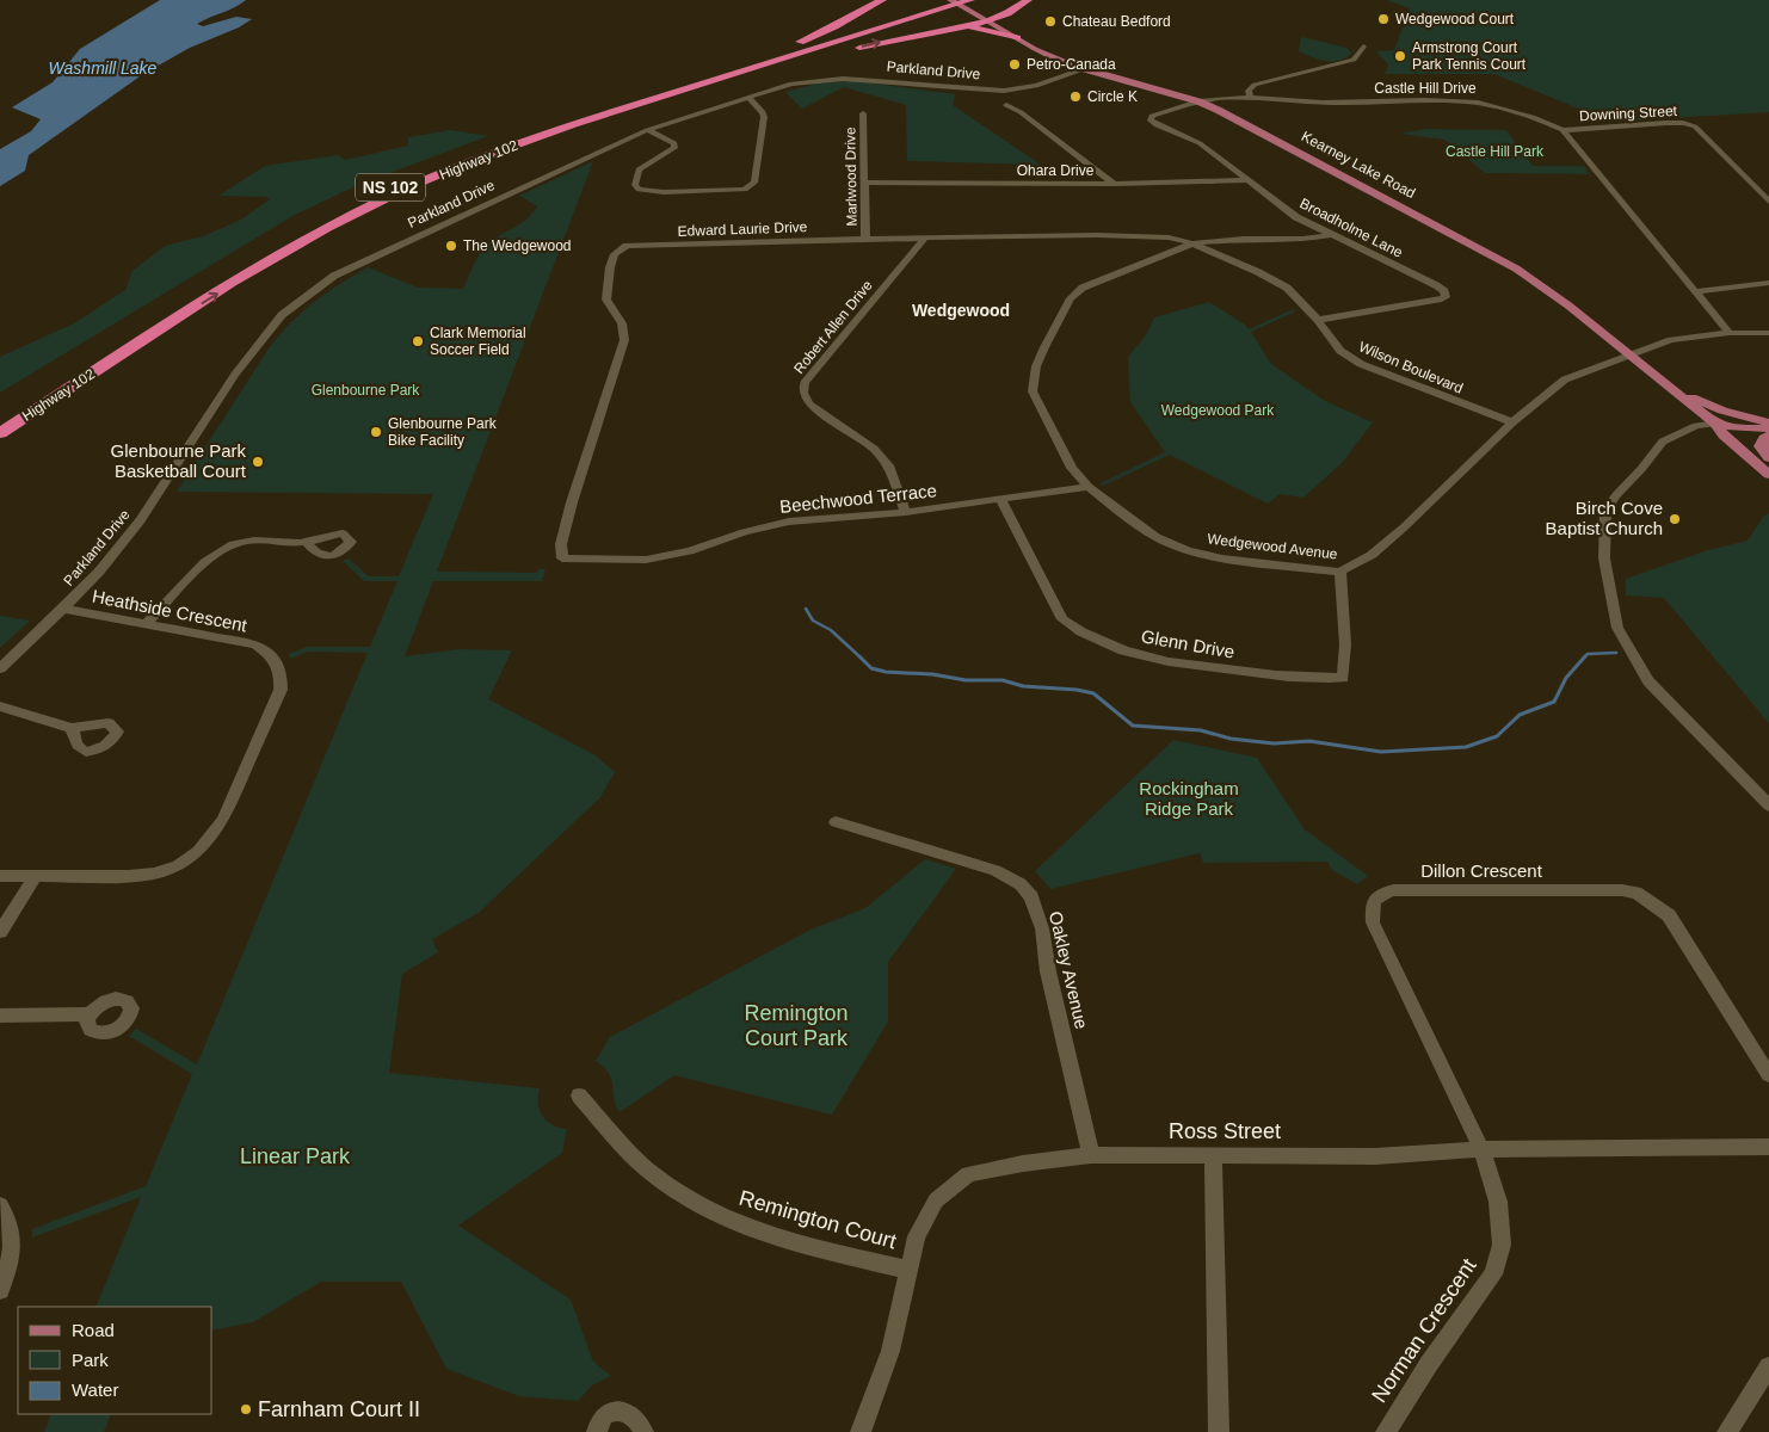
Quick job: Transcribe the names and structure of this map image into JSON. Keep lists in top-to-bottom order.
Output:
{
  "streets": {
    "highway": ["Highway 102", "NS 102"],
    "main road": ["Kearney Lake Road"],
    "street": [
      "Parkland Drive",
      "Castle Hill Drive",
      "Downing Street",
      "Ohara Drive",
      "Marlwood Drive",
      "Broadholme Lane",
      "Edward Laurie Drive",
      "Robert Allen Drive",
      "Wilson Boulevard",
      "Beechwood Terrace",
      "Wedgewood Avenue",
      "Heathside Crescent",
      "Glenn Drive",
      "Dillon Crescent",
      "Oakley Avenue",
      "Ross Street",
      "Remington Court",
      "Norman Crescent"
    ]
  },
  "crossings": [
    ["Parkland Drive", "Kearney Lake Road"],
    ["Parkland Drive", "Heathside Crescent"],
    ["Castle Hill Drive", "Downing Street"],
    ["Castle Hill Drive", "Kearney Lake Road"],
    ["Castle Hill Drive", "Broadholme Lane"],
    ["Castle Hill Drive", "Wedgewood Avenue"],
    ["Highway 102", "Kearney Lake Road"],
    ["Kearney Lake Road", "Broadholme Lane"],
    ["Kearney Lake Road", "Wedgewood Avenue"],
    ["Ohara Drive", "Marlwood Drive"],
    ["Ohara Drive", "Broadholme Lane"],
    ["Marlwood Drive", "Edward Laurie Drive"],
    ["Broadholme Lane", "Wilson Boulevard"],
    ["Broadholme Lane", "Wedgewood Avenue"],
    ["Edward Laurie Drive", "Robert Allen Drive"],
    ["Edward Laurie Drive", "Wilson Boulevard"],
    ["Edward Laurie Drive", "Beechwood Terrace"],
    ["Edward Laurie Drive", "Wedgewood Avenue"],
    ["Robert Allen Drive", "Beechwood Terrace"],
    ["Wilson Boulevard", "Wedgewood Avenue"],
    ["Beechwood Terrace", "Wedgewood Avenue"],
    ["Beechwood Terrace", "Glenn Drive"],
    ["Wedgewood Avenue", "Glenn Drive"],
    ["Dillon Crescent", "Ross Street"],
    ["Dillon Crescent", "Norman Crescent"],
    ["Oakley Avenue", "Ross Street"],
    ["Ross Street", "Remington Court"],
    ["Ross Street", "Norman Crescent"]
  ],
  "districts": ["Wedgewood"],
  "water": ["Washmill Lake"],
  "parks": [
    "Castle Hill Park",
    "Glenbourne Park",
    "Wedgewood Park",
    "Rockingham Ridge Park",
    "Remington Court Park",
    "Linear Park"
  ],
  "places": [
    "Wedgewood Court",
    "Chateau Bedford",
    "Armstrong Court Park Tennis Court",
    "Petro-Canada",
    "Circle K",
    "The Wedgewood",
    "Clark Memorial Soccer Field",
    "Glenbourne Park Bike Facility",
    "Glenbourne Park Basketball Court",
    "Birch Cove Baptist Church",
    "Farnham Court II"
  ],
  "legend": ["Road", "Park", "Water"]
}
